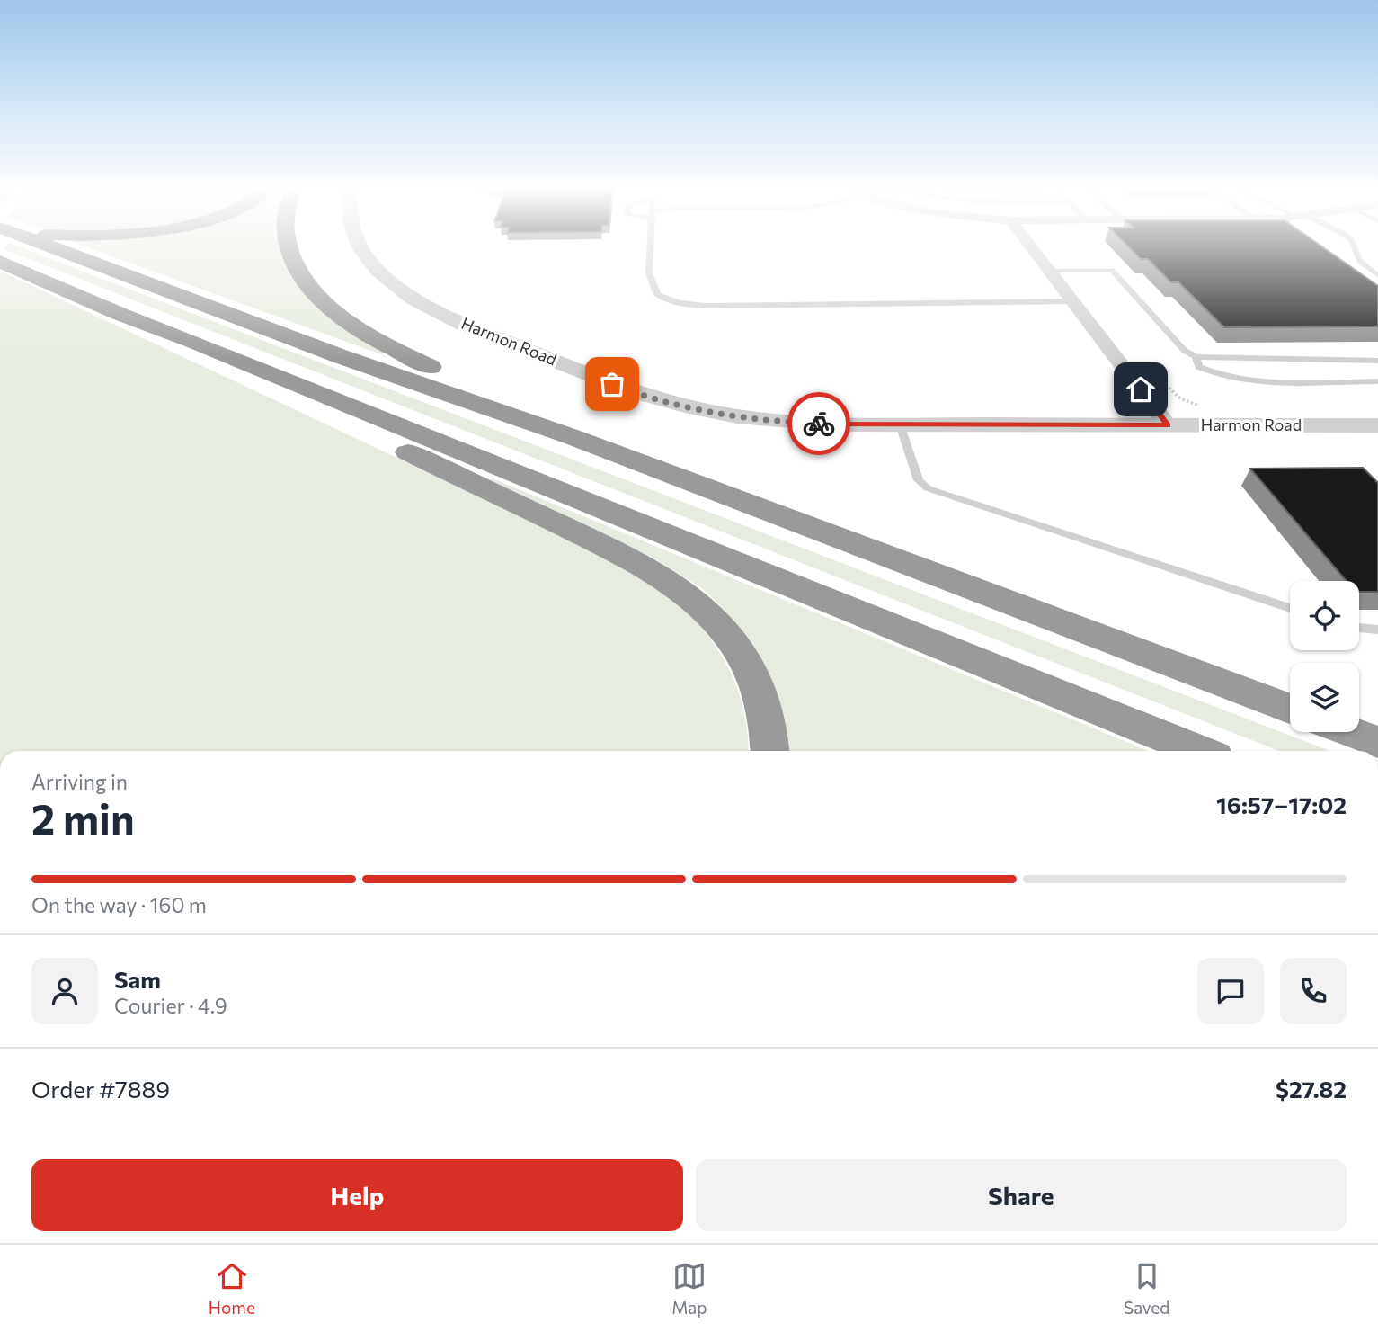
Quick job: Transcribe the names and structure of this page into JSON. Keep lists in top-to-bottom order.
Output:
{
  "streets": {
    "street": ["Harmon Road"]
  },
  "page": {
    "heading": ["2 min", "Arriving in", "16:57–17:02"],
    "panel": [
      "Sam",
      "Courier · 4.9",
      "Order #7889",
      "$27.82"
    ],
    "bar": "On the way · 160 m",
    "buttons": ["Help", "Share"],
    "tabs": ["Home", "Map", "Saved"]
  }
}
